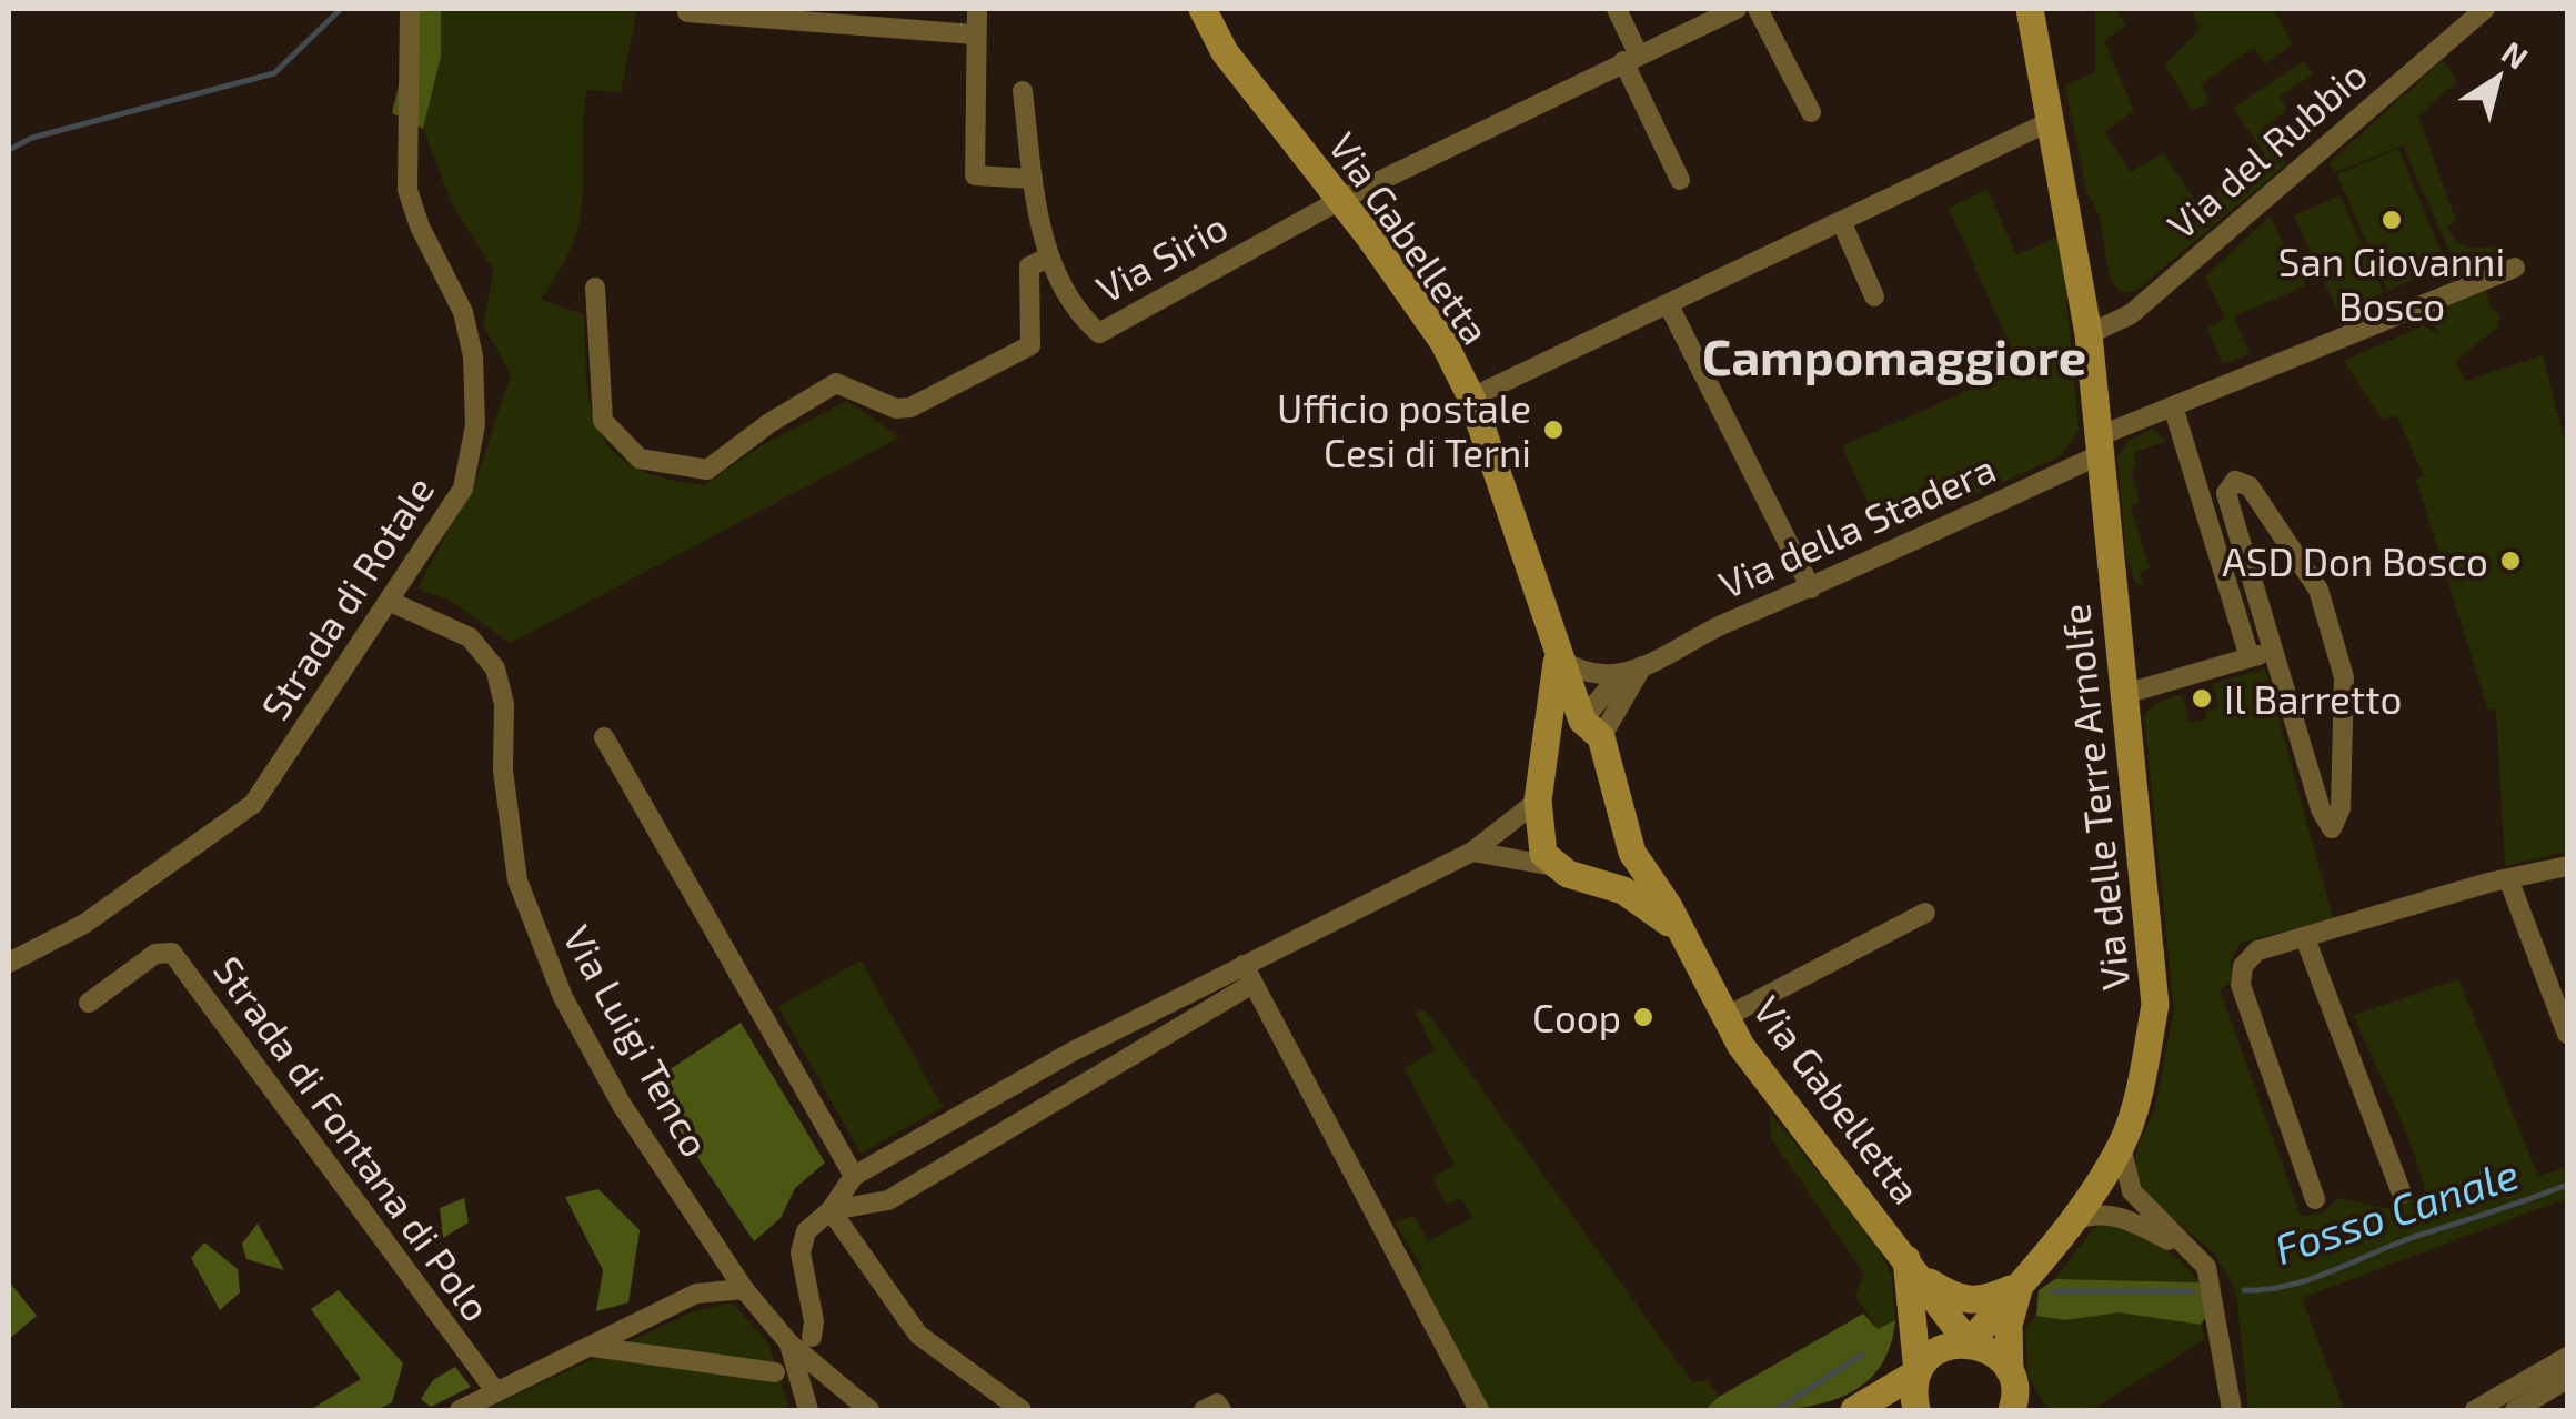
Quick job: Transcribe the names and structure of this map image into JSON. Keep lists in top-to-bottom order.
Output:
{
  "streets": {
    "street": [
      "Via del Rubbio",
      "Via Gabelletta",
      "Via Sirio",
      "Via della Stadera",
      "Strada di Rotale",
      "Via delle Terre Arnolfe",
      "Via Luigi Tenco",
      "Strada di Fontana di Polo"
    ]
  },
  "crossings": [
    ["Via del Rubbio", "Via delle Terre Arnolfe"],
    ["Via Gabelletta", "Via Sirio"],
    ["Via Gabelletta", "Via della Stadera"],
    ["Via Gabelletta", "Via delle Terre Arnolfe"],
    ["Via della Stadera", "Via delle Terre Arnolfe"],
    ["Strada di Rotale", "Via Luigi Tenco"]
  ],
  "districts": ["Campomaggiore"],
  "water": ["Fosso Canale"],
  "places": [
    "San Giovanni Bosco",
    "Ufficio postale Cesi di Terni",
    "ASD Don Bosco",
    "Il Barretto",
    "Coop"
  ],
  "north": "top right"
}
